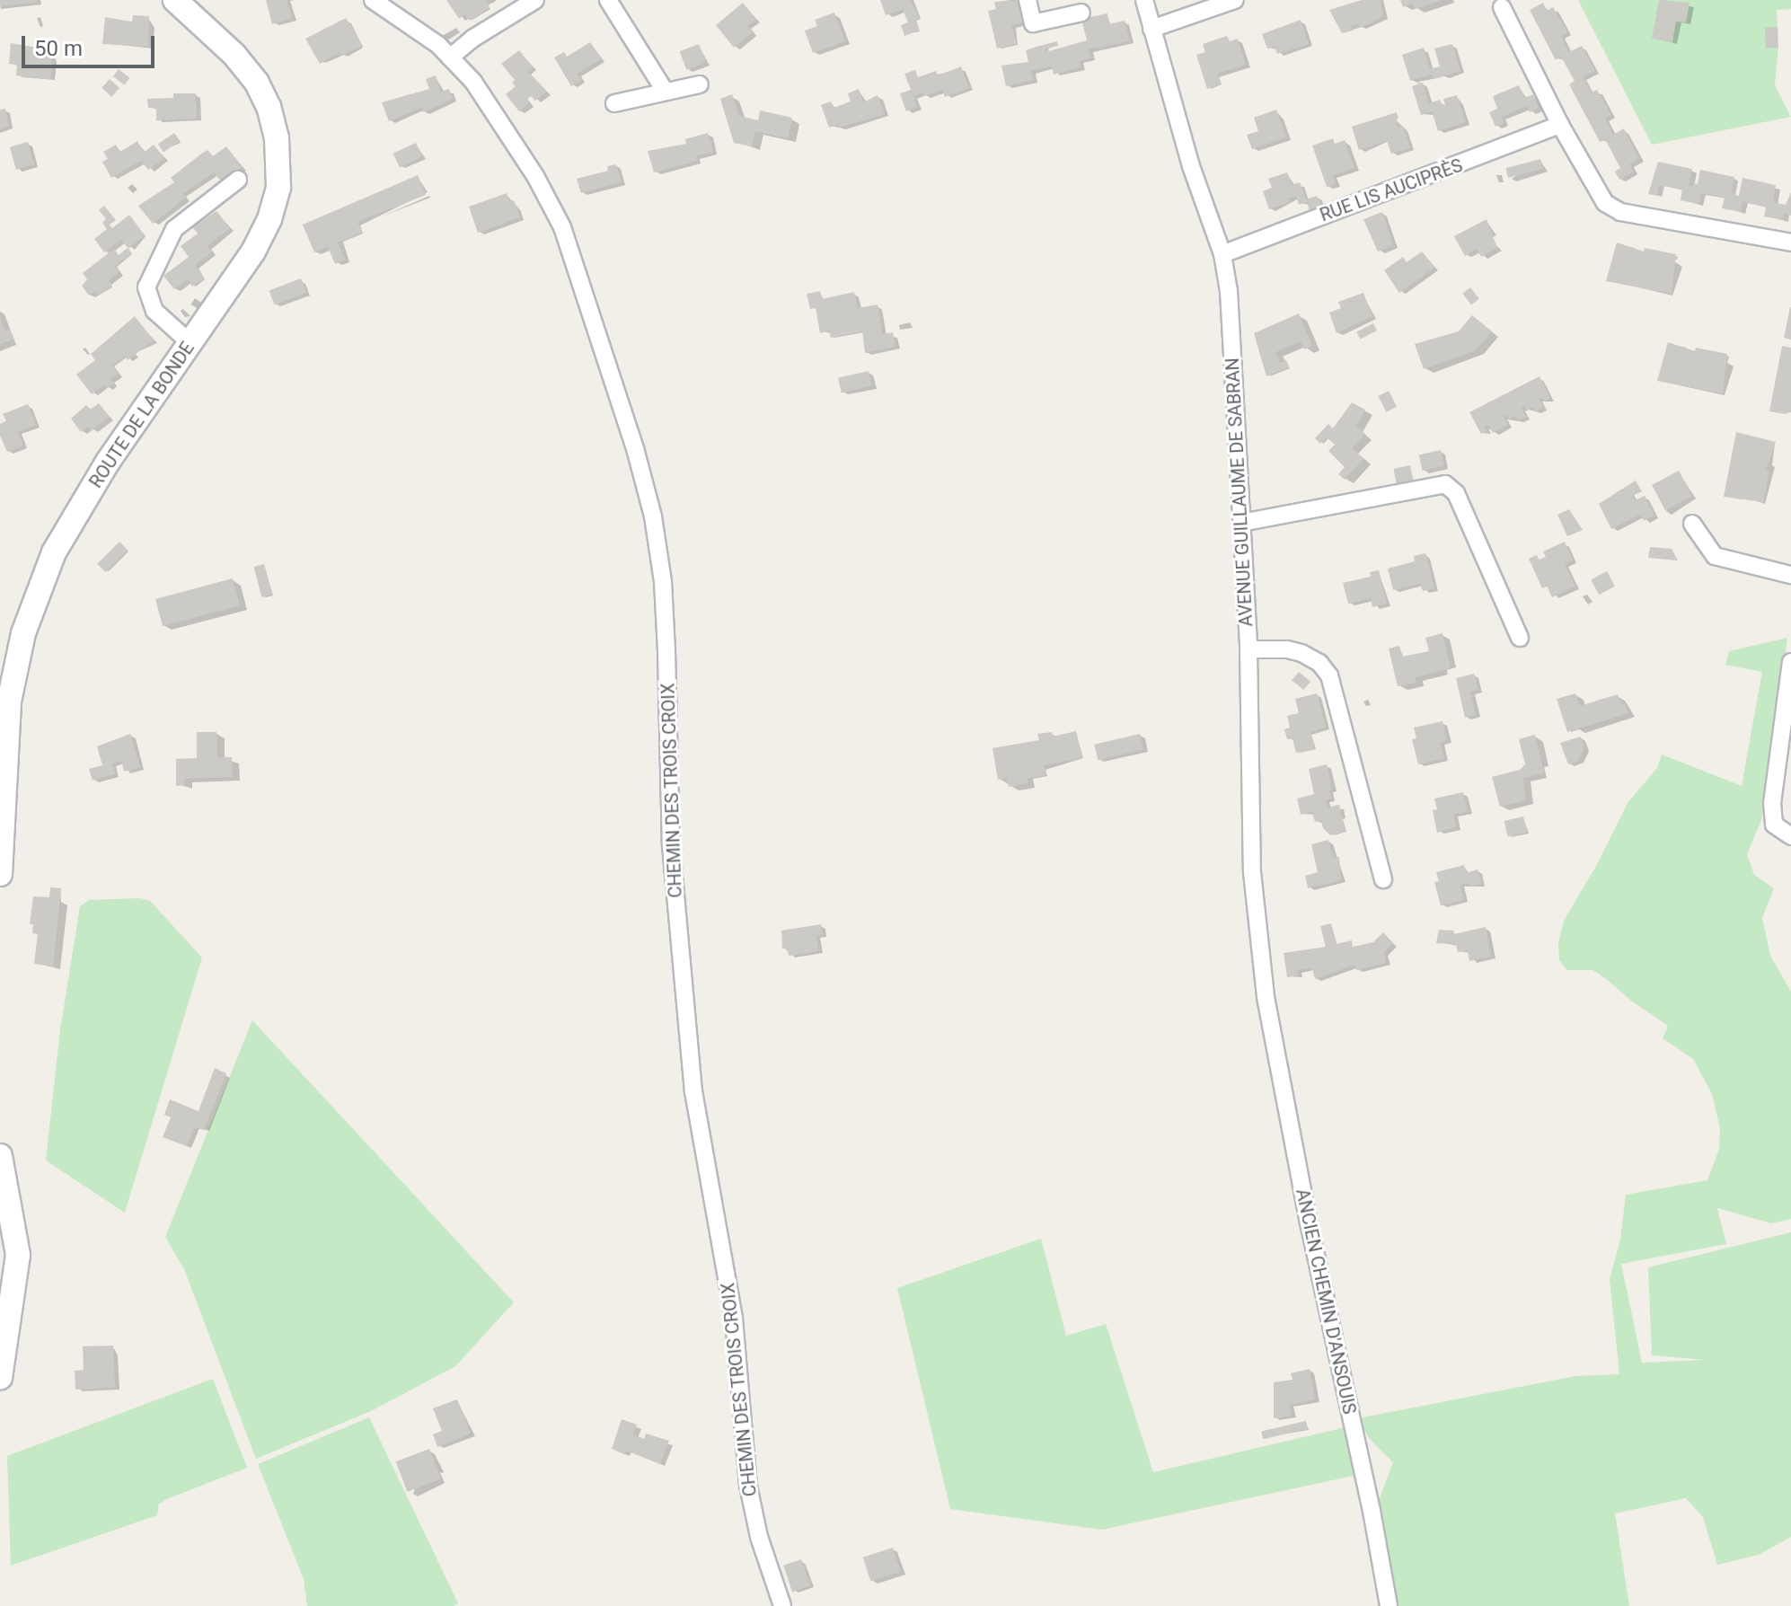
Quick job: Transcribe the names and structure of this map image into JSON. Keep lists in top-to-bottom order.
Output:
{
  "streets": {
    "main road": ["ROUTE DE LA BONDE"],
    "street": [
      "RUE LIS AUCIPRÈS",
      "AVENUE GUILLAUME DE SABRAN",
      "CHEMIN DES TROIS CROIX",
      "ANCIEN CHEMIN D'ANSOUIS"
    ]
  },
  "crossings": [
    ["RUE LIS AUCIPRÈS", "AVENUE GUILLAUME DE SABRAN"],
    ["AVENUE GUILLAUME DE SABRAN", "ANCIEN CHEMIN D'ANSOUIS"]
  ],
  "scale_bar": "50 m"
}
